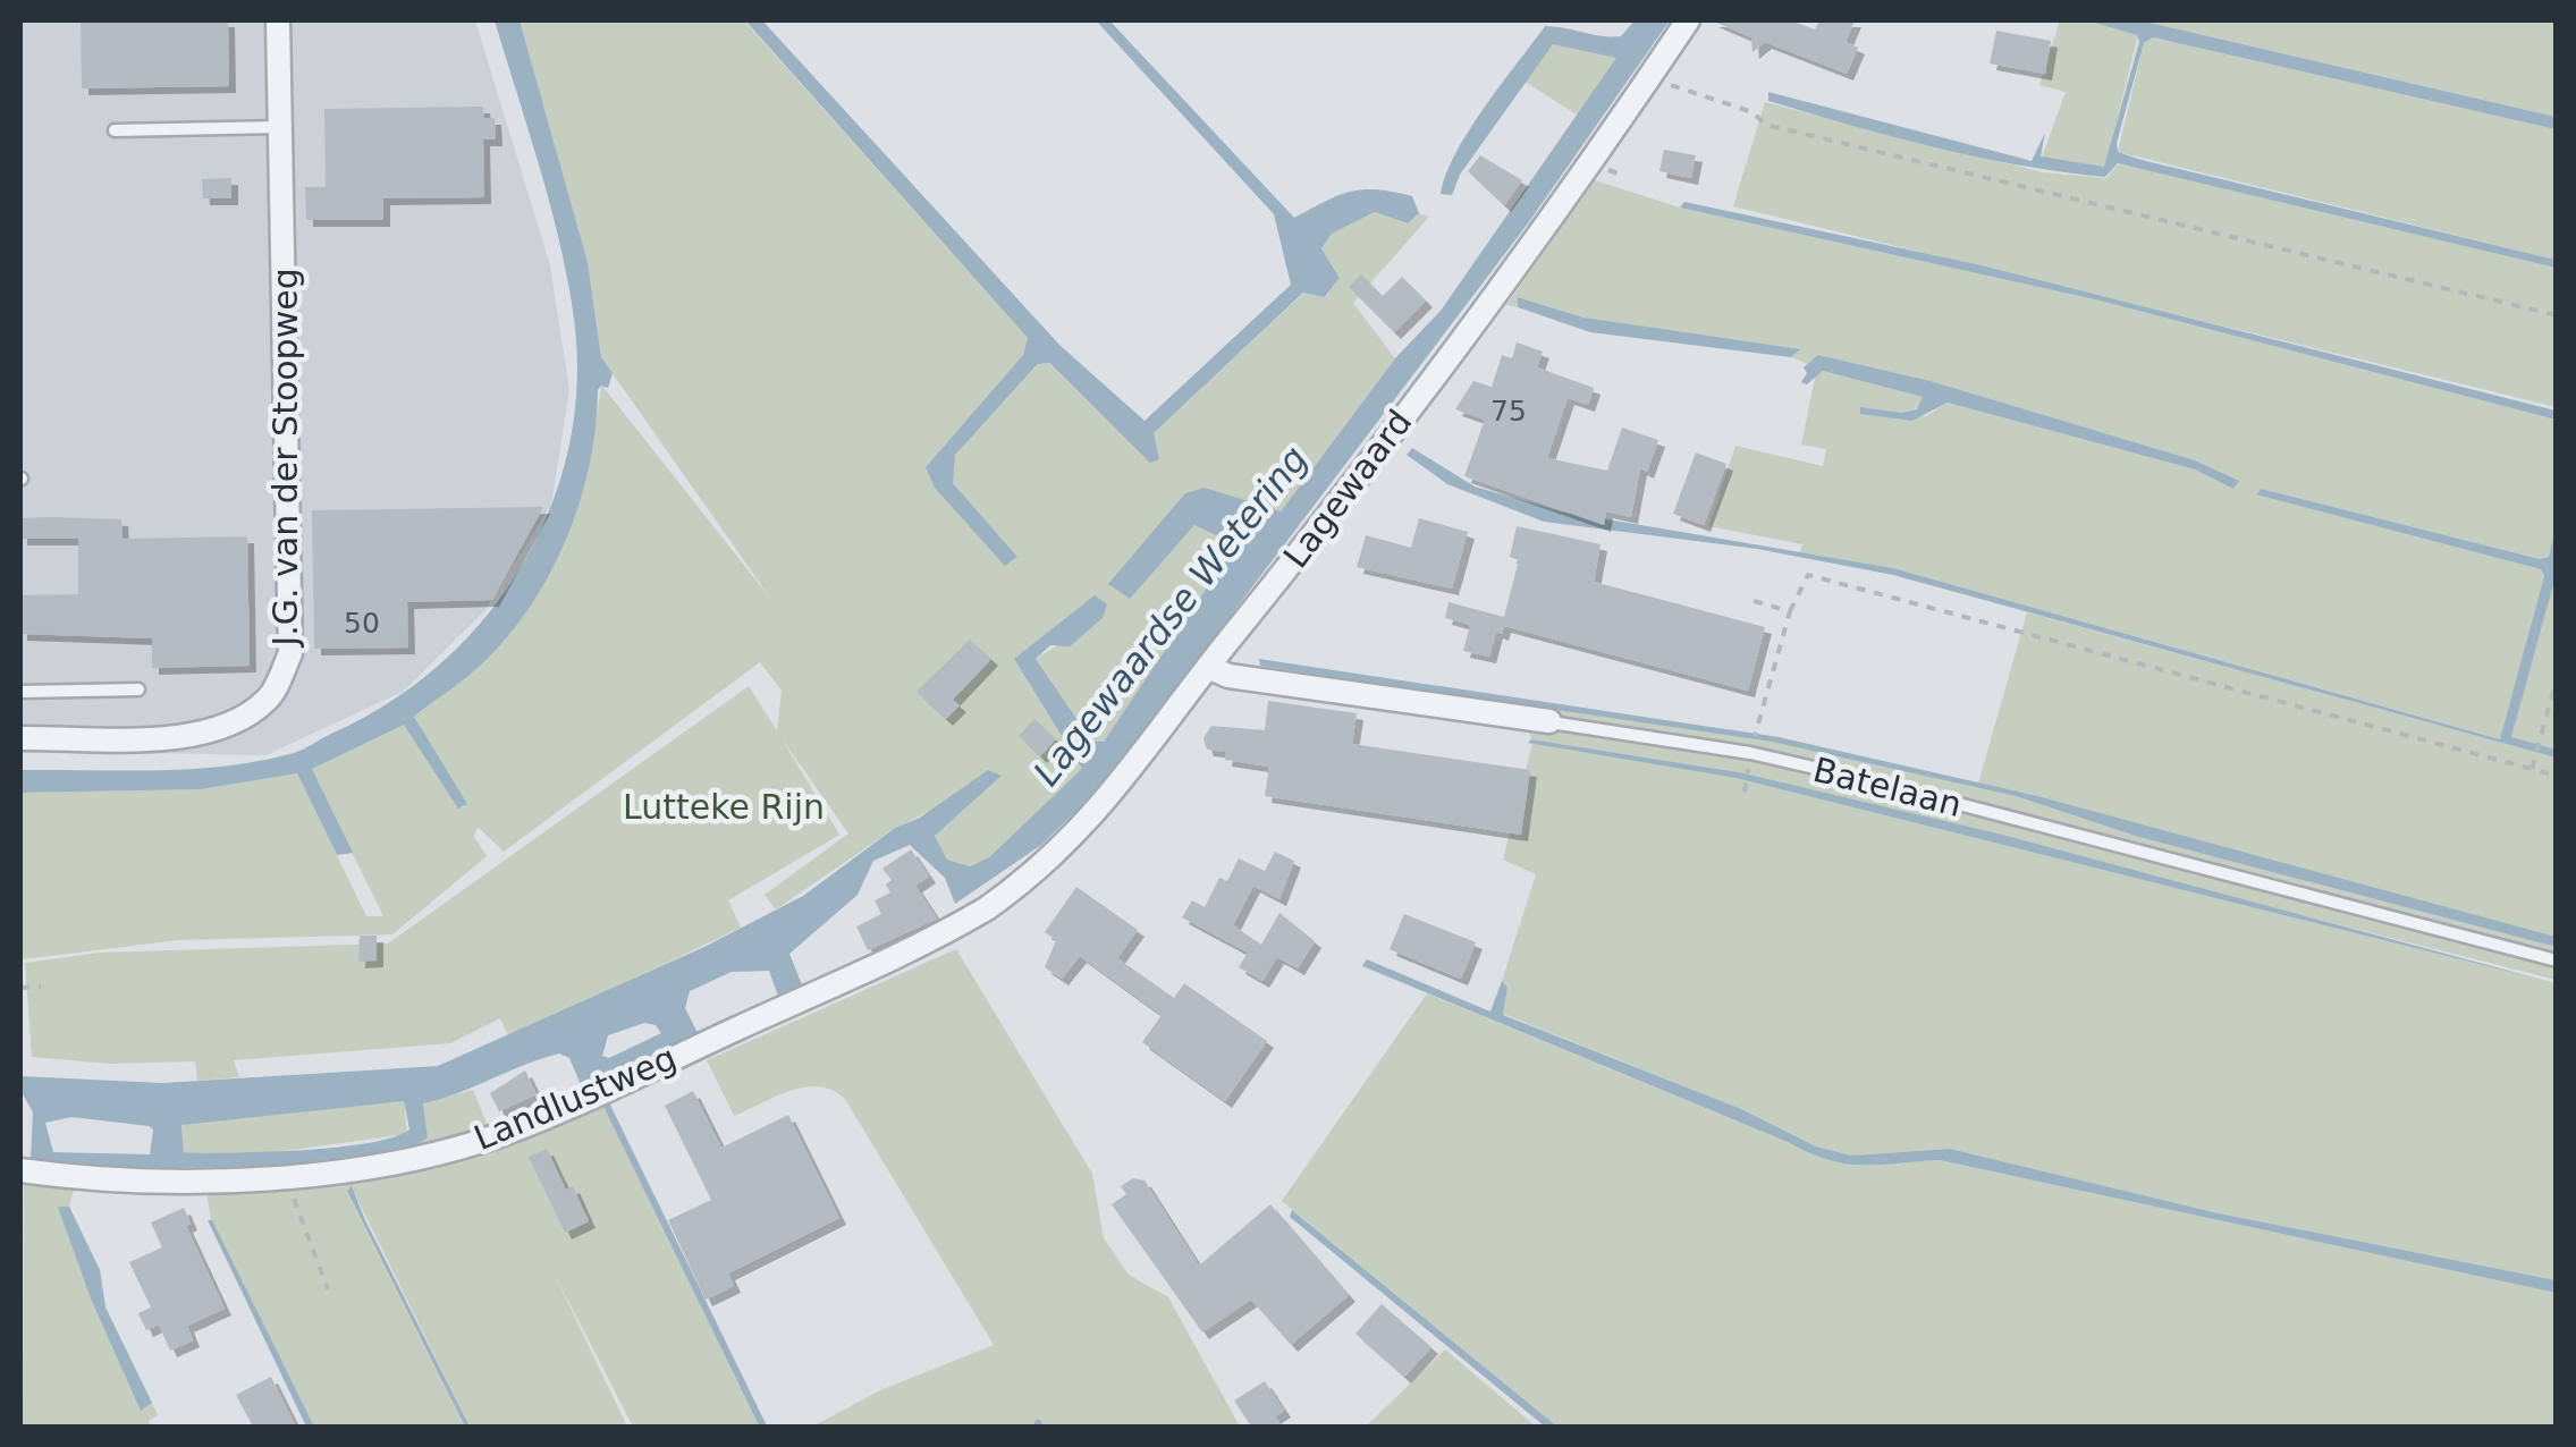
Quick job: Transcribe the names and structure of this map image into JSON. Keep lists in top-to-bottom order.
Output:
{
  "streets": {
    "street": [
      "J.G. van der Stoopweg",
      "Lagewaard",
      "Batelaan",
      "Landlustweg"
    ]
  },
  "crossings": [
    ["Lagewaard", "Batelaan"],
    ["Lagewaard", "Landlustweg"]
  ],
  "water": ["Lagewaardse Wetering"],
  "parks": ["Lutteke Rijn"],
  "house_numbers": ["75", "50"]
}
